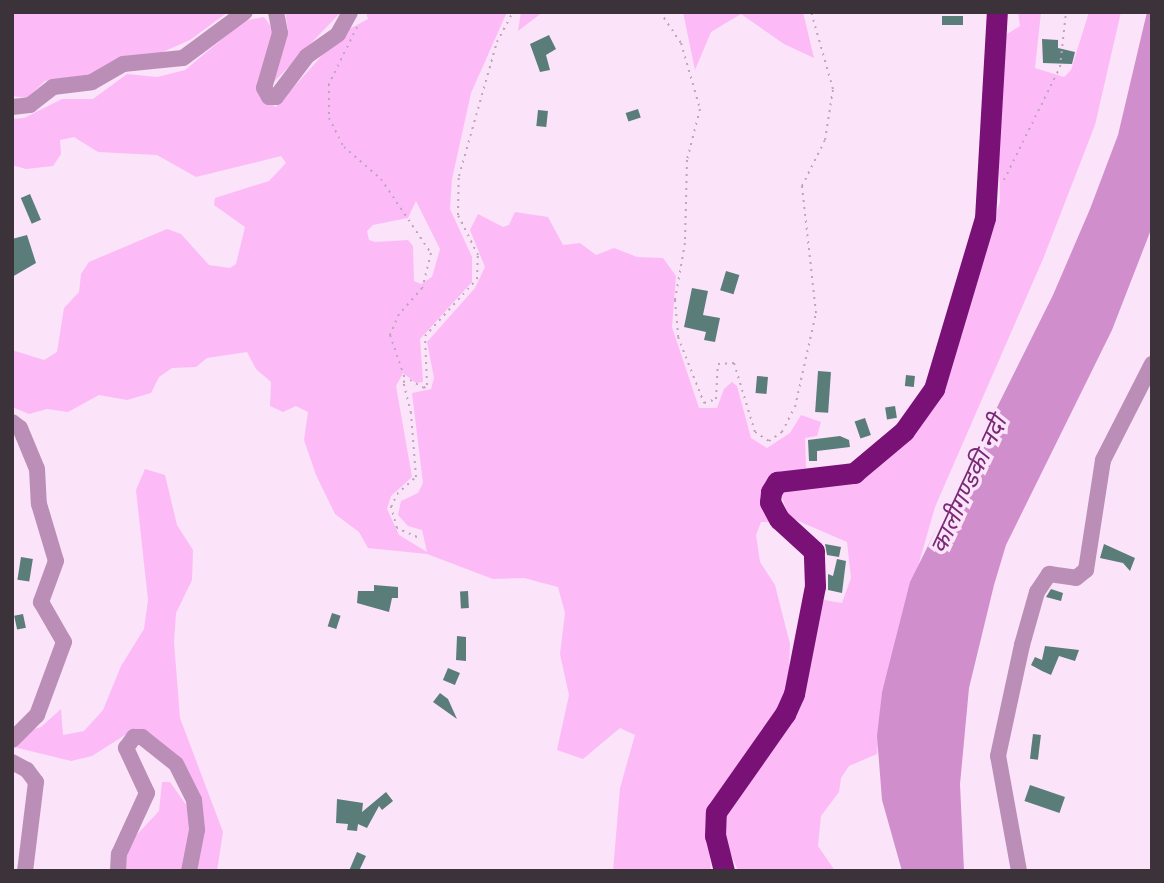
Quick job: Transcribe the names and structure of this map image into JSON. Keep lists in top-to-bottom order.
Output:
{
  "water": ["कालीगण्डकी नदी"]
}
